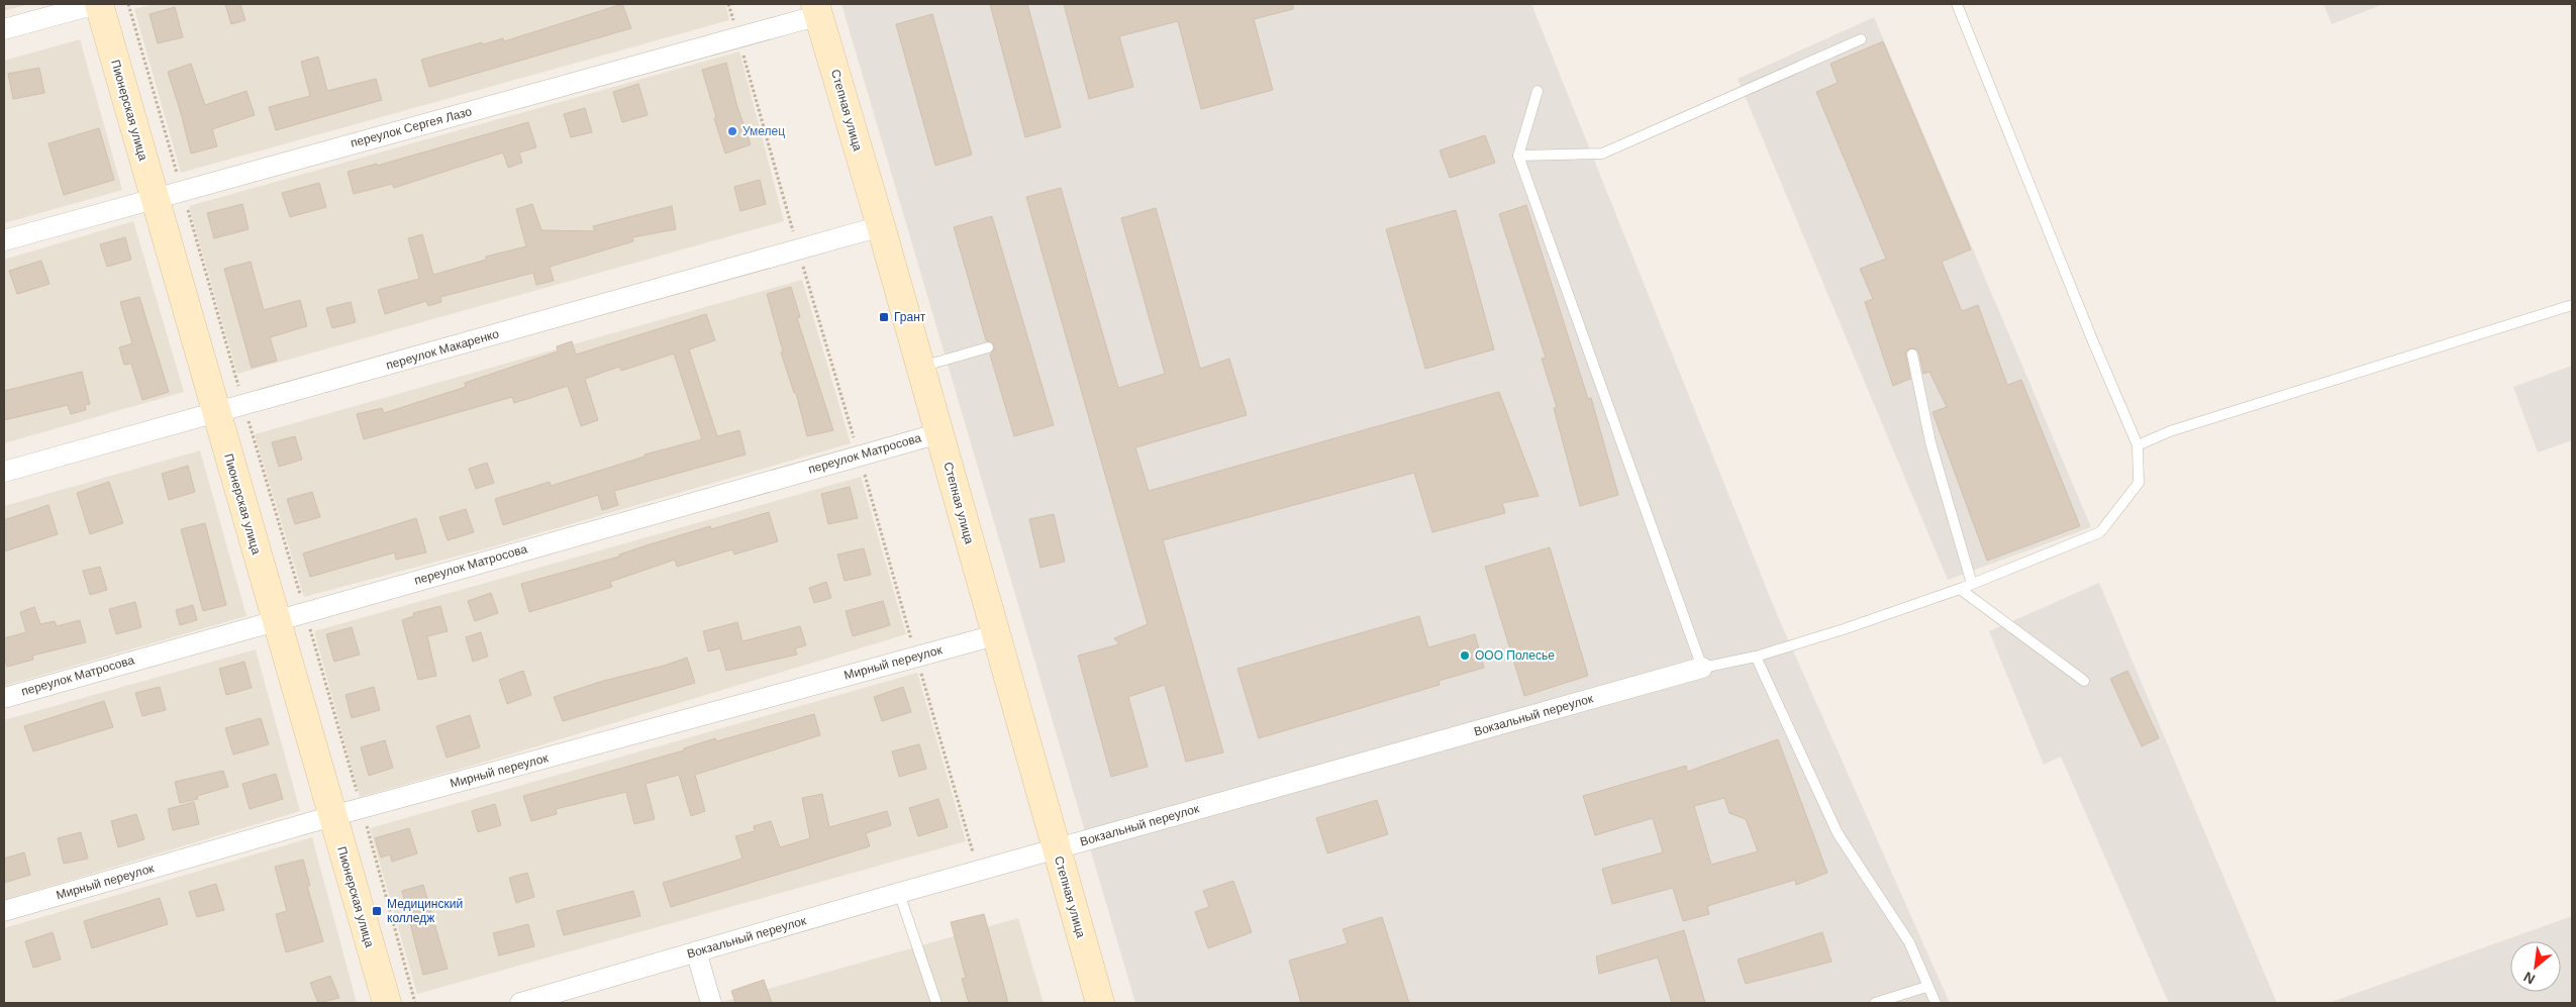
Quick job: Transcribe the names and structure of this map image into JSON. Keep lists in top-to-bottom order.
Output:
{
  "streets": {
    "street": [
      "Пионерская улица",
      "Степная улица",
      "переулок Сергея Лазо",
      "переулок Макаренко",
      "переулок Матросова",
      "Мирный переулок",
      "Вокзальный переулок"
    ]
  },
  "crossings": [
    ["Пионерская улица", "переулок Сергея Лазо"],
    ["Пионерская улица", "переулок Макаренко"],
    ["Пионерская улица", "переулок Матросова"],
    ["Пионерская улица", "Мирный переулок"],
    ["Степная улица", "переулок Сергея Лазо"],
    ["Степная улица", "переулок Макаренко"],
    ["Степная улица", "переулок Матросова"],
    ["Степная улица", "Мирный переулок"],
    ["Степная улица", "Вокзальный переулок"]
  ],
  "places": {
    "other": ["Умелец", "ООО Полесье"],
    "transit": ["Грант", "Медицинский колледж"]
  },
  "north": "bottom left"
}
